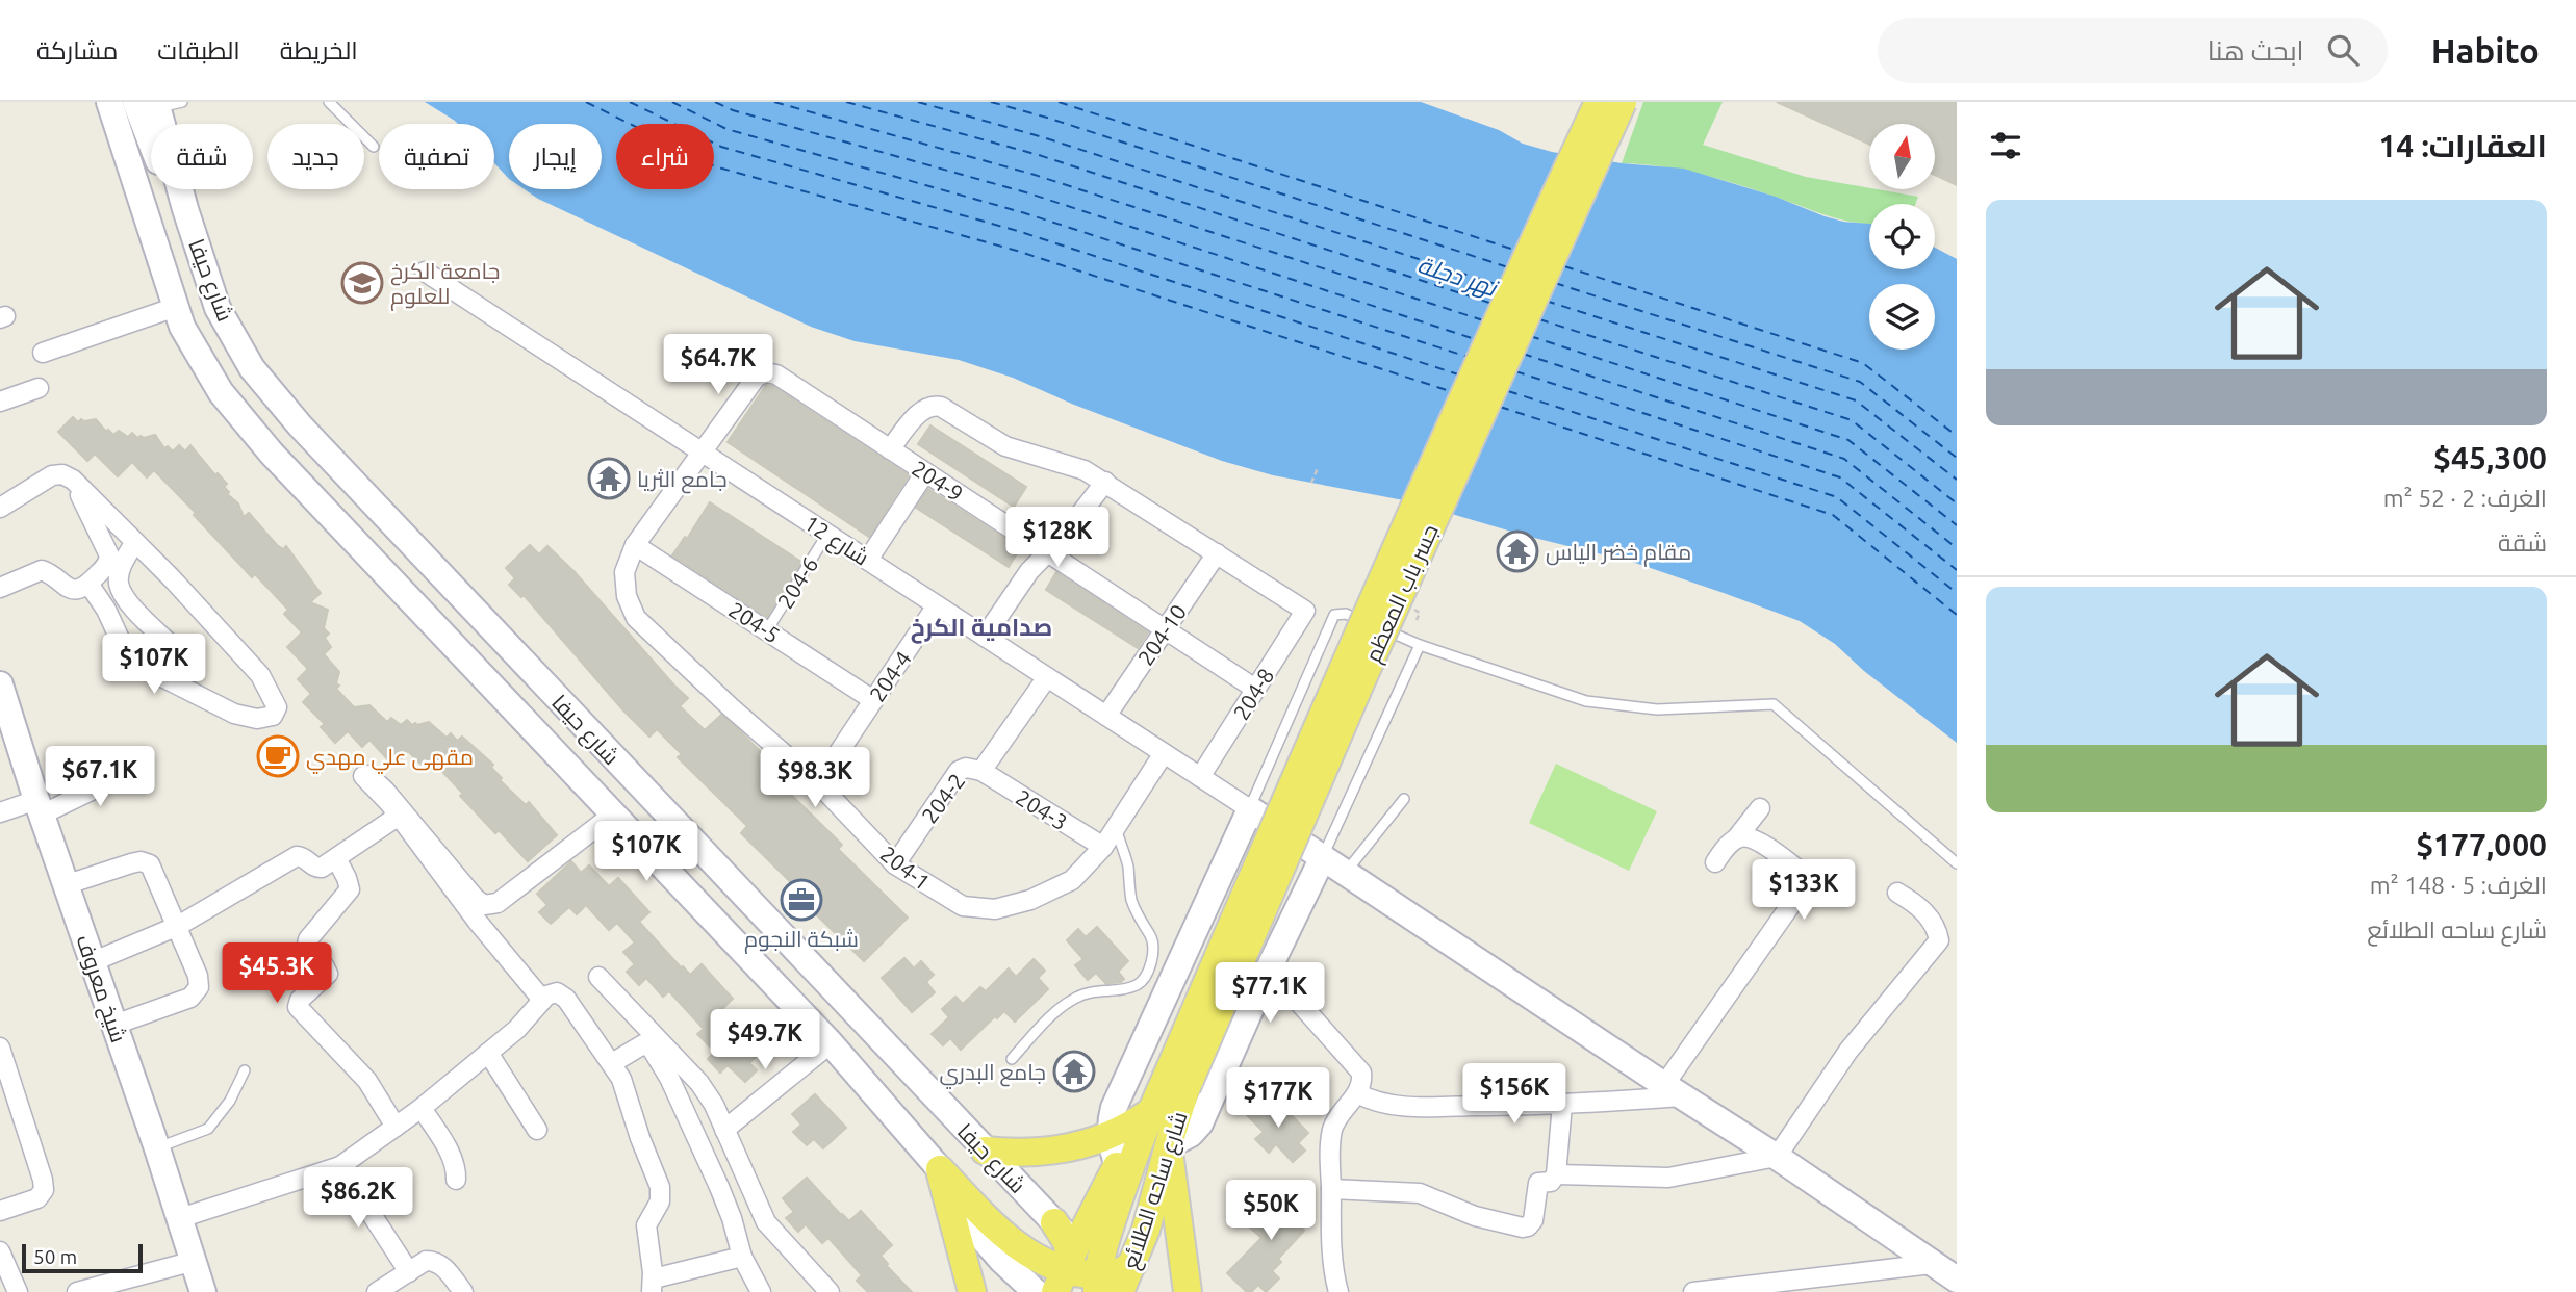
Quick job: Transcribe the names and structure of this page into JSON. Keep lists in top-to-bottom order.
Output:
{
  "streets": {
    "main road": [
      "شارع حيفا",
      "جسر باب المعظم",
      "شیخ معروف",
      "شارع ساحه الطلائع"
    ],
    "street": [
      "204-9",
      "شارع 12",
      "204-5",
      "204-10",
      "204-4",
      "204-8",
      "204-2",
      "204-3",
      "204-1"
    ],
    "lane": ["204-6"]
  },
  "crossings": [
    ["204-9", "204-10"],
    ["204-9", "204-8"],
    ["204-9", "204-1"],
    ["شارع 12", "204-6"],
    ["شارع 12", "204-10"],
    ["شارع 12", "204-4"],
    ["شارع 12", "204-8"],
    ["شارع 12", "204-2"],
    ["شارع 12", "204-1"],
    ["204-6", "204-5"],
    ["جسر باب المعظم", "شارع ساحه الطلائع"],
    ["204-5", "204-4"],
    ["204-5", "204-1"],
    ["204-10", "204-8"],
    ["204-4", "204-1"],
    ["204-2", "204-3"],
    ["204-2", "204-1"],
    ["204-3", "204-1"]
  ],
  "districts": ["صدامية الكرخ"],
  "water": ["نهر دجلة"],
  "places": {
    "school or university": ["جامعة الكرخ للعلوم"],
    "temple": ["جامع الثريا", "مقام خضر الياس", "جامع البدري"],
    "cafe": ["مقهى علي مهدي"],
    "office": ["شبكة النجوم"]
  },
  "scale_bar": "50 m",
  "north": "top",
  "page": {
    "header": "Habito",
    "search": "ابحث هنا",
    "nav": ["الخريطة", "الطبقات", "مشاركة"],
    "heading": "العقارات: 14",
    "chip": [
      "شراء",
      "إيجار",
      "تصفية",
      "جديد",
      "شقة"
    ],
    "list": [
      {
        "name": "$45,300",
        "note": "الغرف: 2 · 52 m² · شقة"
      },
      {
        "name": "$177,000",
        "note": "الغرف: 5 · 148 m² · شارع ساحه الطلائع"
      }
    ],
    "price": [
      "$64.7K",
      "$128K",
      "$107K",
      "$67.1K",
      "$98.3K",
      "$107K",
      "$133K",
      "$45.3K",
      "$77.1K",
      "$49.7K",
      "$156K",
      "$177K",
      "$86.2K",
      "$50K"
    ],
    "scale": "50 m"
  }
}
